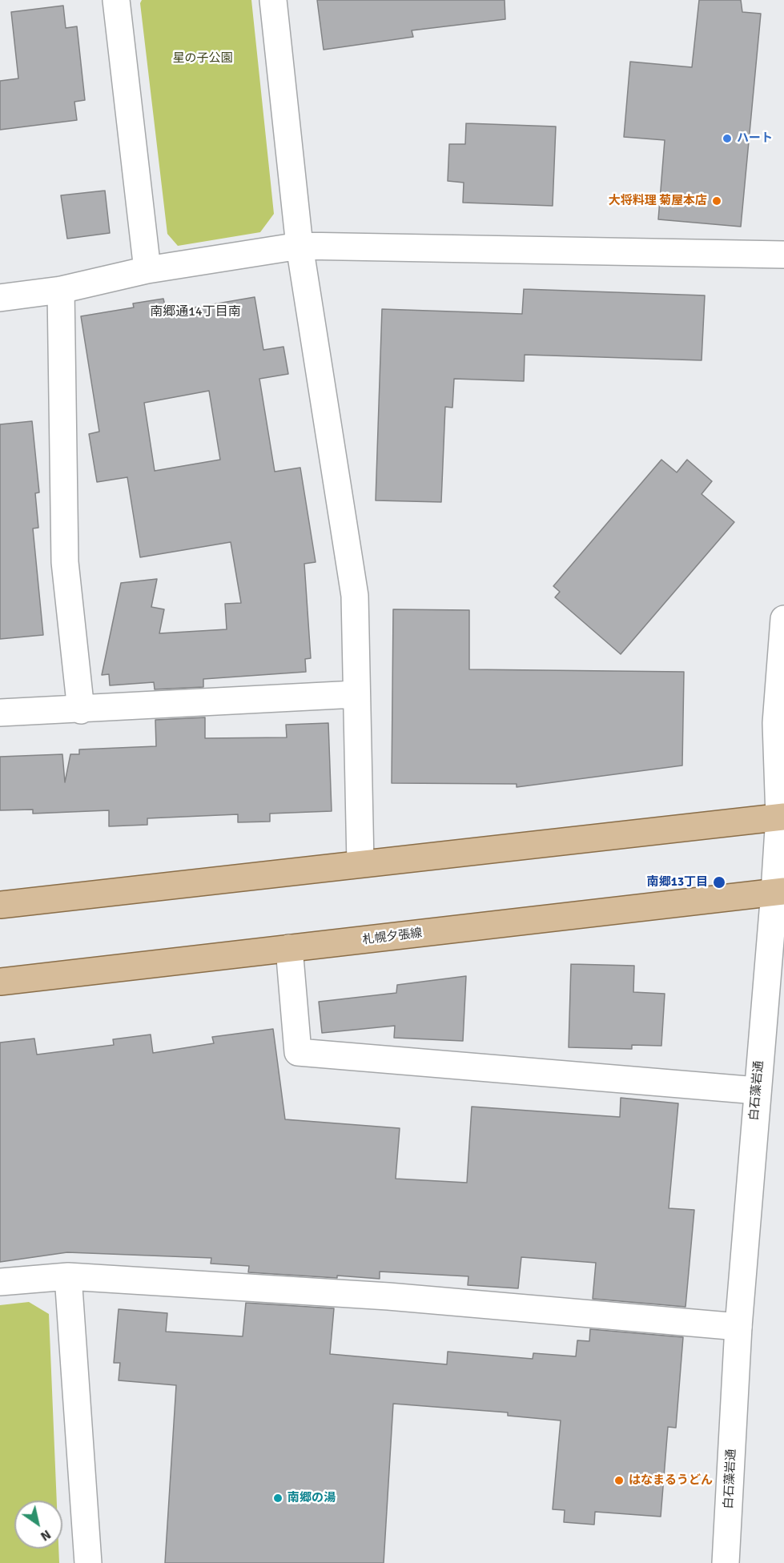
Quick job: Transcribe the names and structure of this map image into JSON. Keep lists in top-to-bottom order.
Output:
{
  "streets": {
    "main road": ["札幌夕張線"],
    "street": ["白石藻岩通"]
  },
  "crossings": [
    ["札幌夕張線", "白石藻岩通"]
  ],
  "districts": ["南郷通14丁目南"],
  "parks": ["星の子公園"],
  "places": [
    "ハート",
    "大将料理 菊屋本店",
    "南郷13丁目",
    "はなまるうどん",
    "南郷の湯"
  ],
  "north": "bottom right"
}
